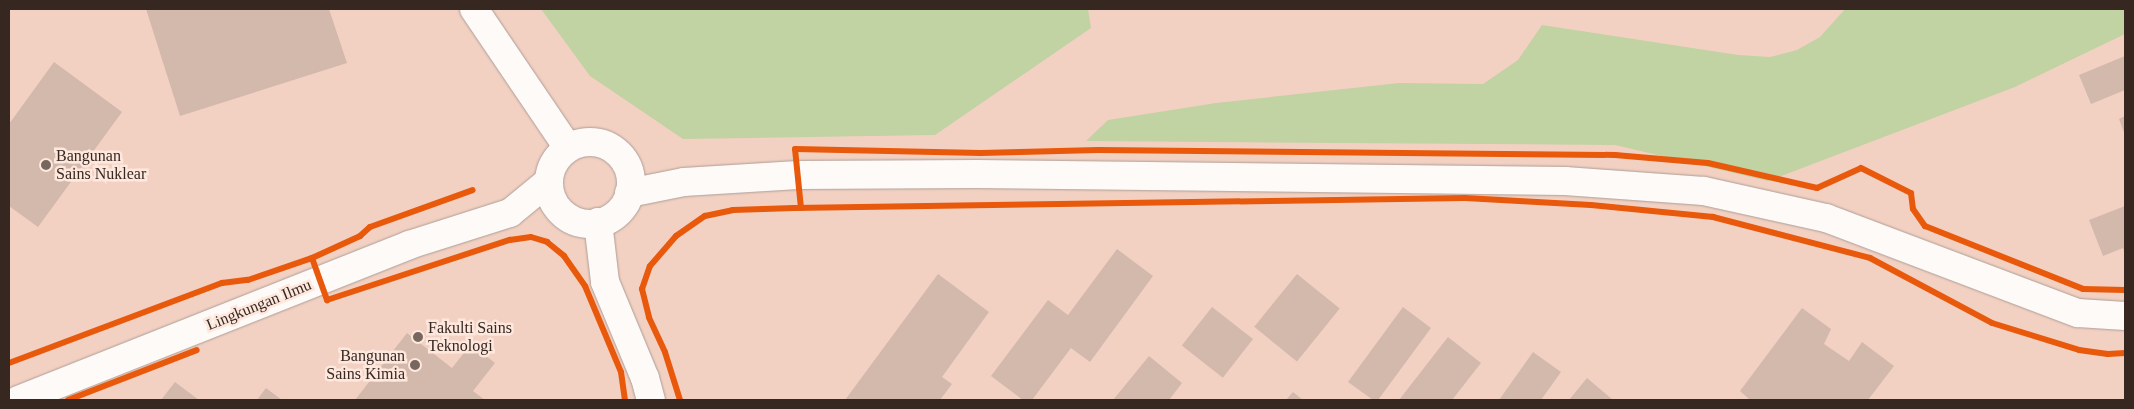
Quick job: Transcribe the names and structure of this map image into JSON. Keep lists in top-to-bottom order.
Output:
{
  "streets": {
    "street": ["Lingkungan Ilmu"]
  },
  "places": ["Bangunan Sains Nuklear", "Fakulti Sains Teknologi", "Bangunan Sains Kimia"]
}
